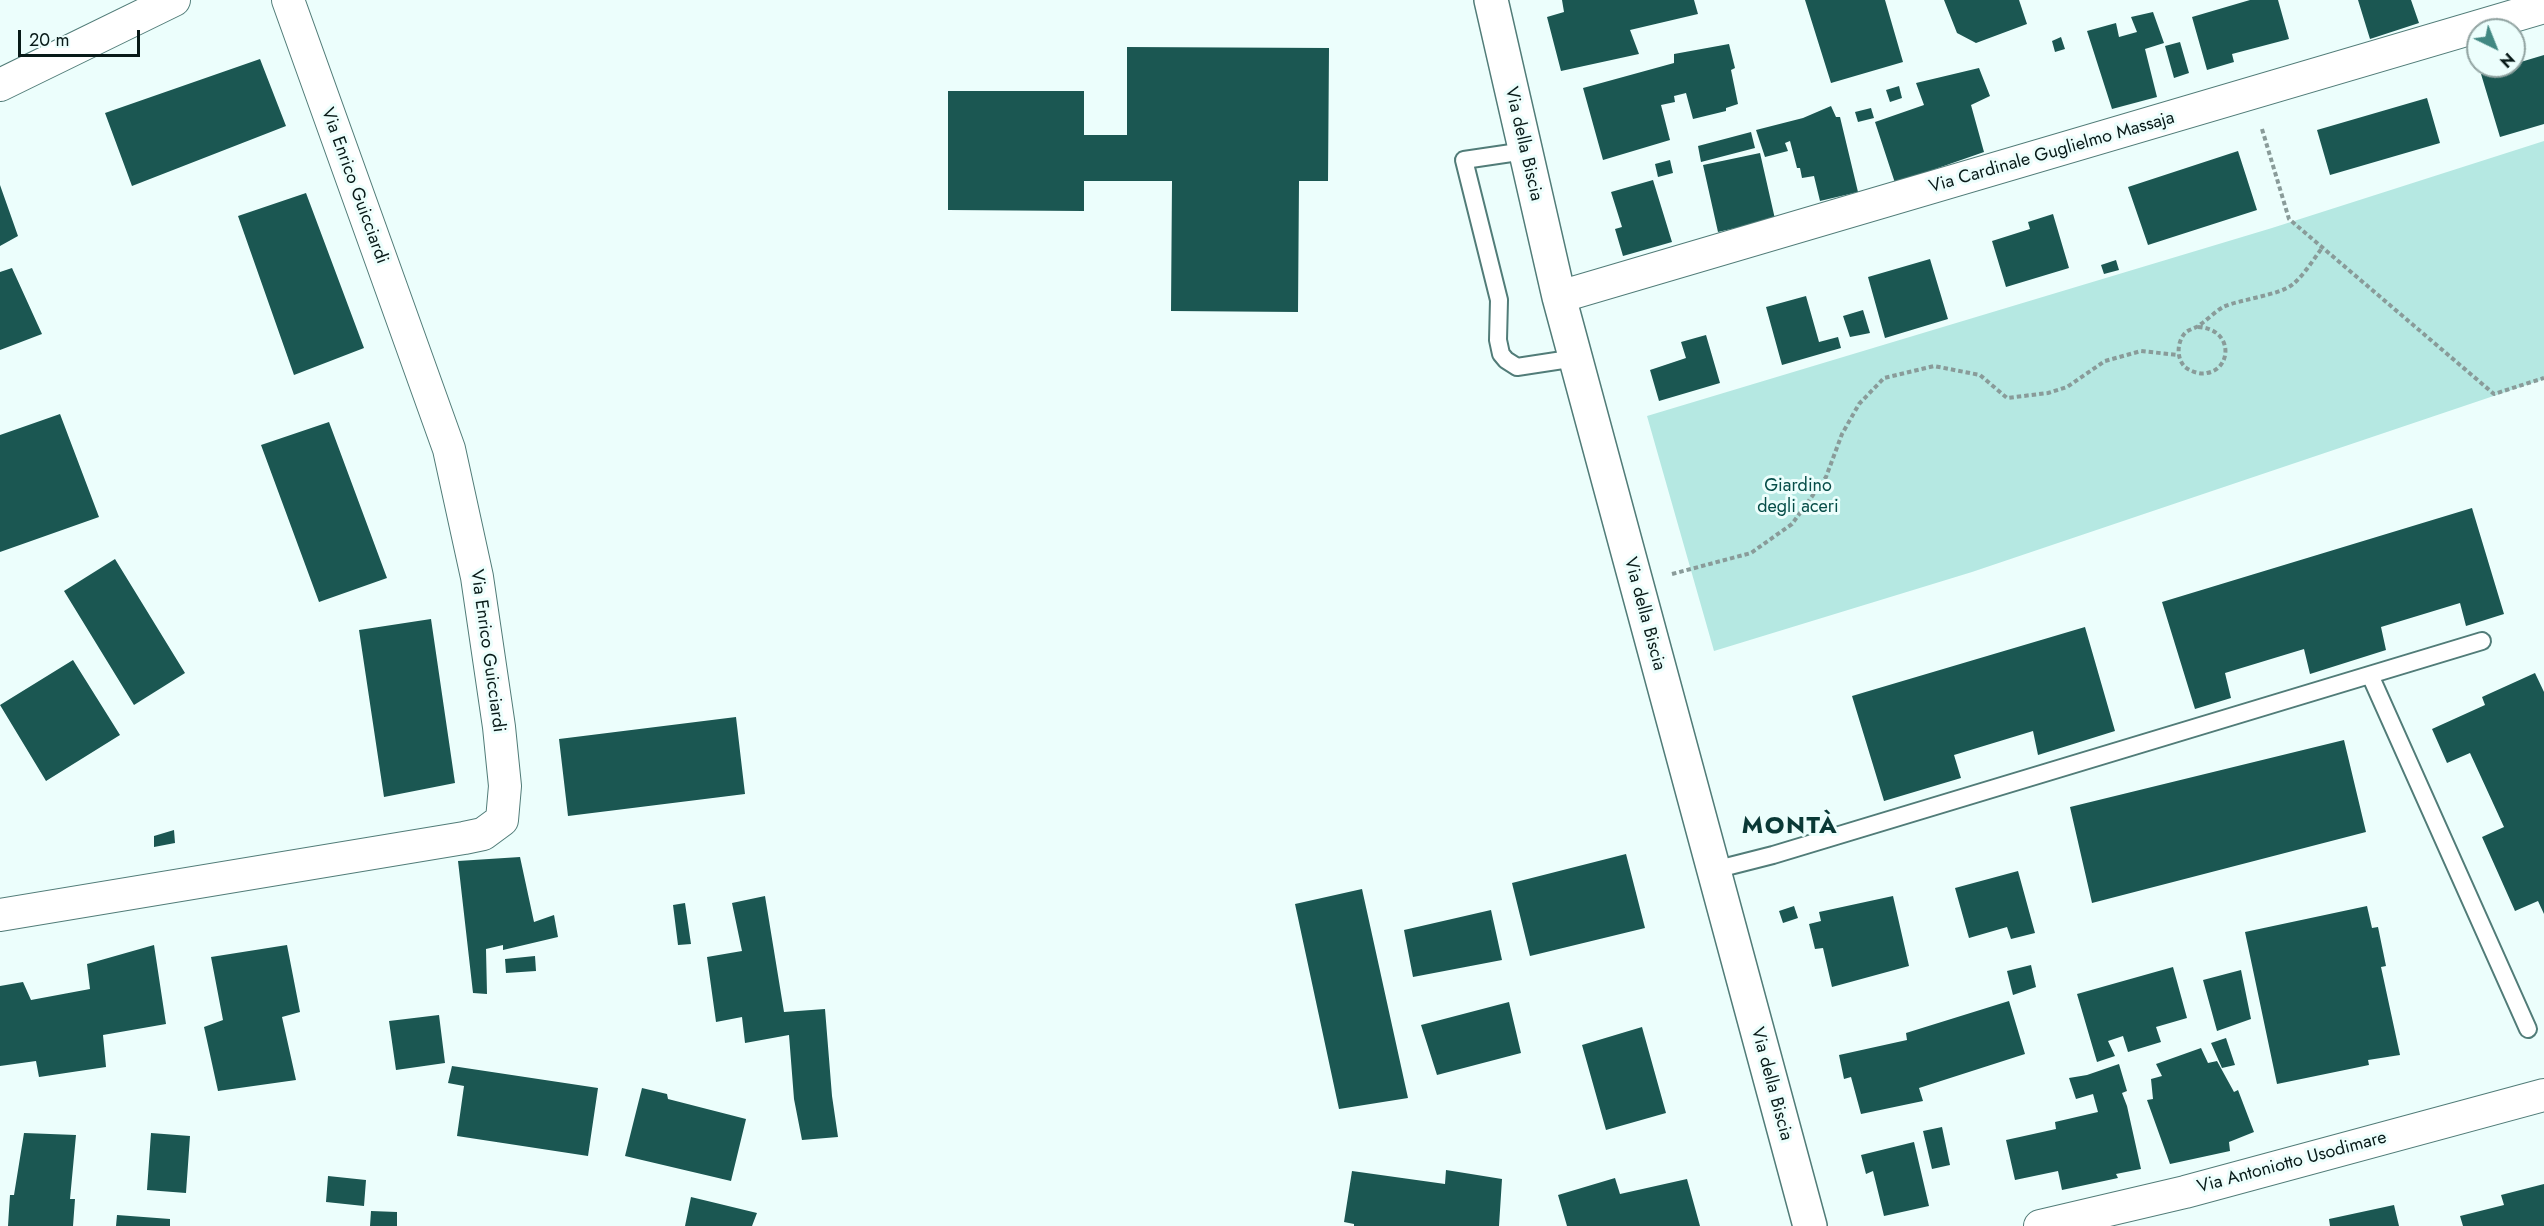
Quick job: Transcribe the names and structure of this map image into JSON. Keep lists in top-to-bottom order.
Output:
{
  "streets": {
    "street": [
      "Via della Biscia",
      "Via Cardinale Guglielmo Massaja",
      "Via Enrico Guicciardi",
      "Via Antoniotto Usodimare"
    ]
  },
  "crossings": [
    ["Via della Biscia", "Via Cardinale Guglielmo Massaja"]
  ],
  "districts": ["MONTÀ"],
  "parks": ["Giardino degli aceri"],
  "scale_bar": "20 m",
  "north": "bottom right"
}
